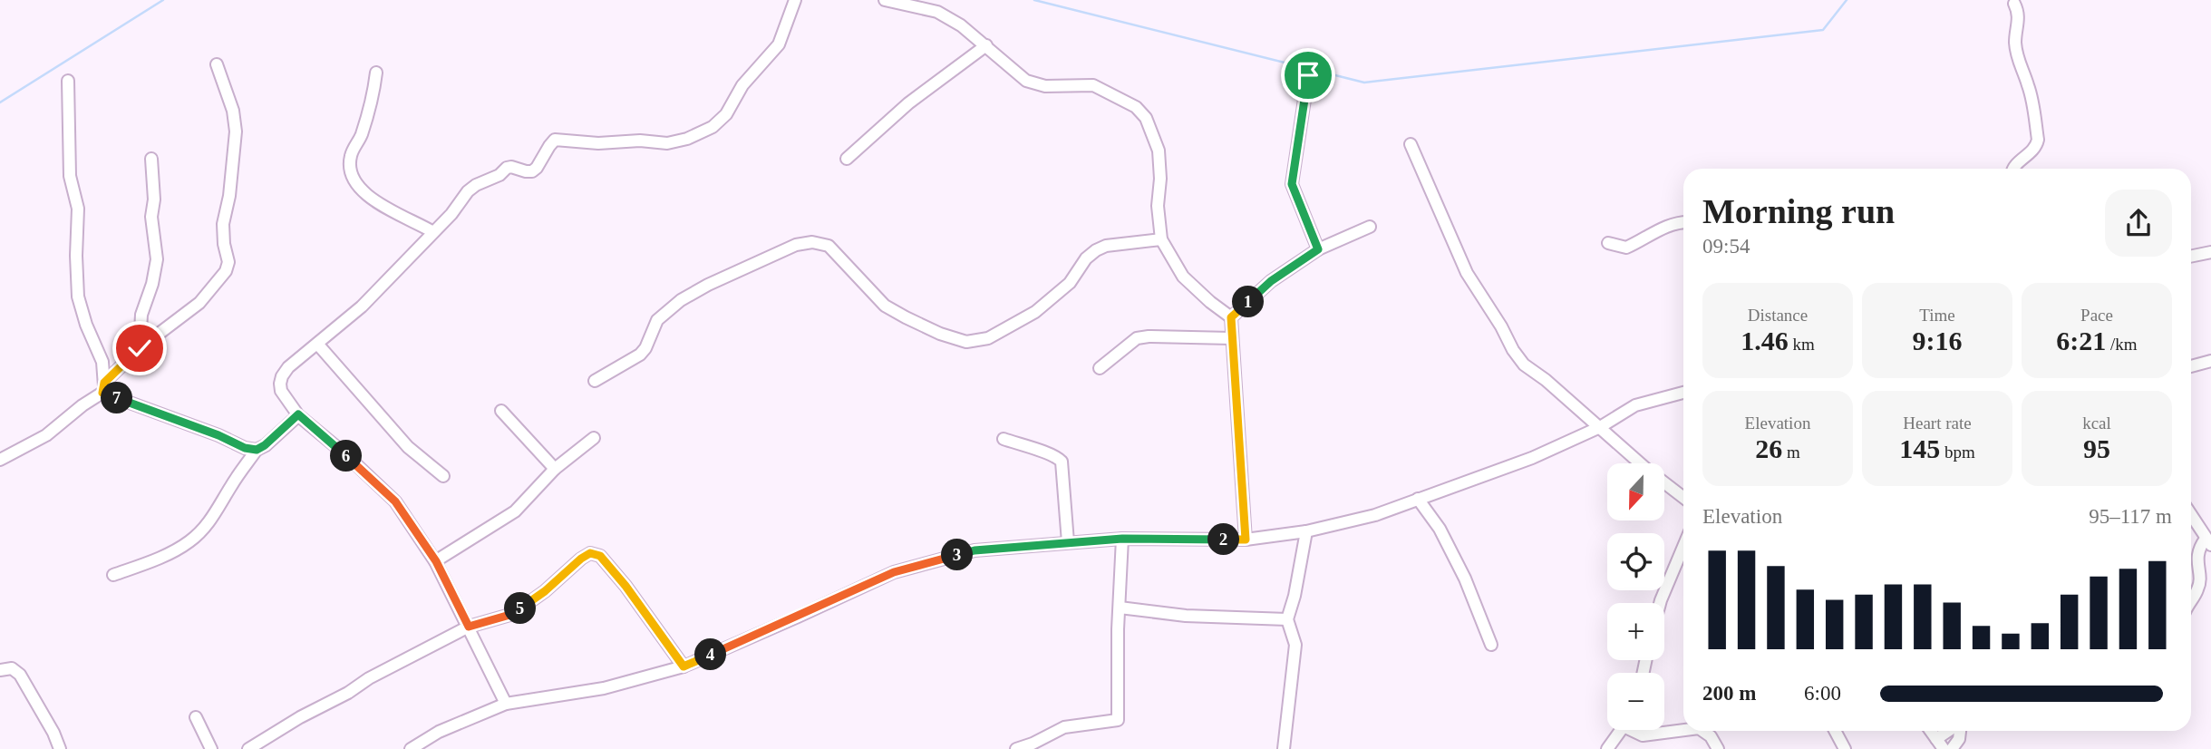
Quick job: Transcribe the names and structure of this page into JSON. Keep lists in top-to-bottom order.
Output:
{
  "north": "bottom",
  "page": {
    "heading": ["Morning run", "09:54"],
    "stats": [
      ["Distance", "1.46 km"],
      ["Time", "9:16"],
      ["Pace", "6:21 /km"],
      ["Elevation", "26 m"],
      ["Heart rate", "145 bpm"],
      ["kcal", "95"]
    ],
    "pins": [
      "1",
      "7",
      "6",
      "2",
      "3",
      "5",
      "4"
    ],
    "map_buttons": ["+", "−"],
    "chart": ["Elevation", "95–117 m"],
    "list": [
      {
        "name": "200 m",
        "note": "6:00"
      }
    ]
  }
}
